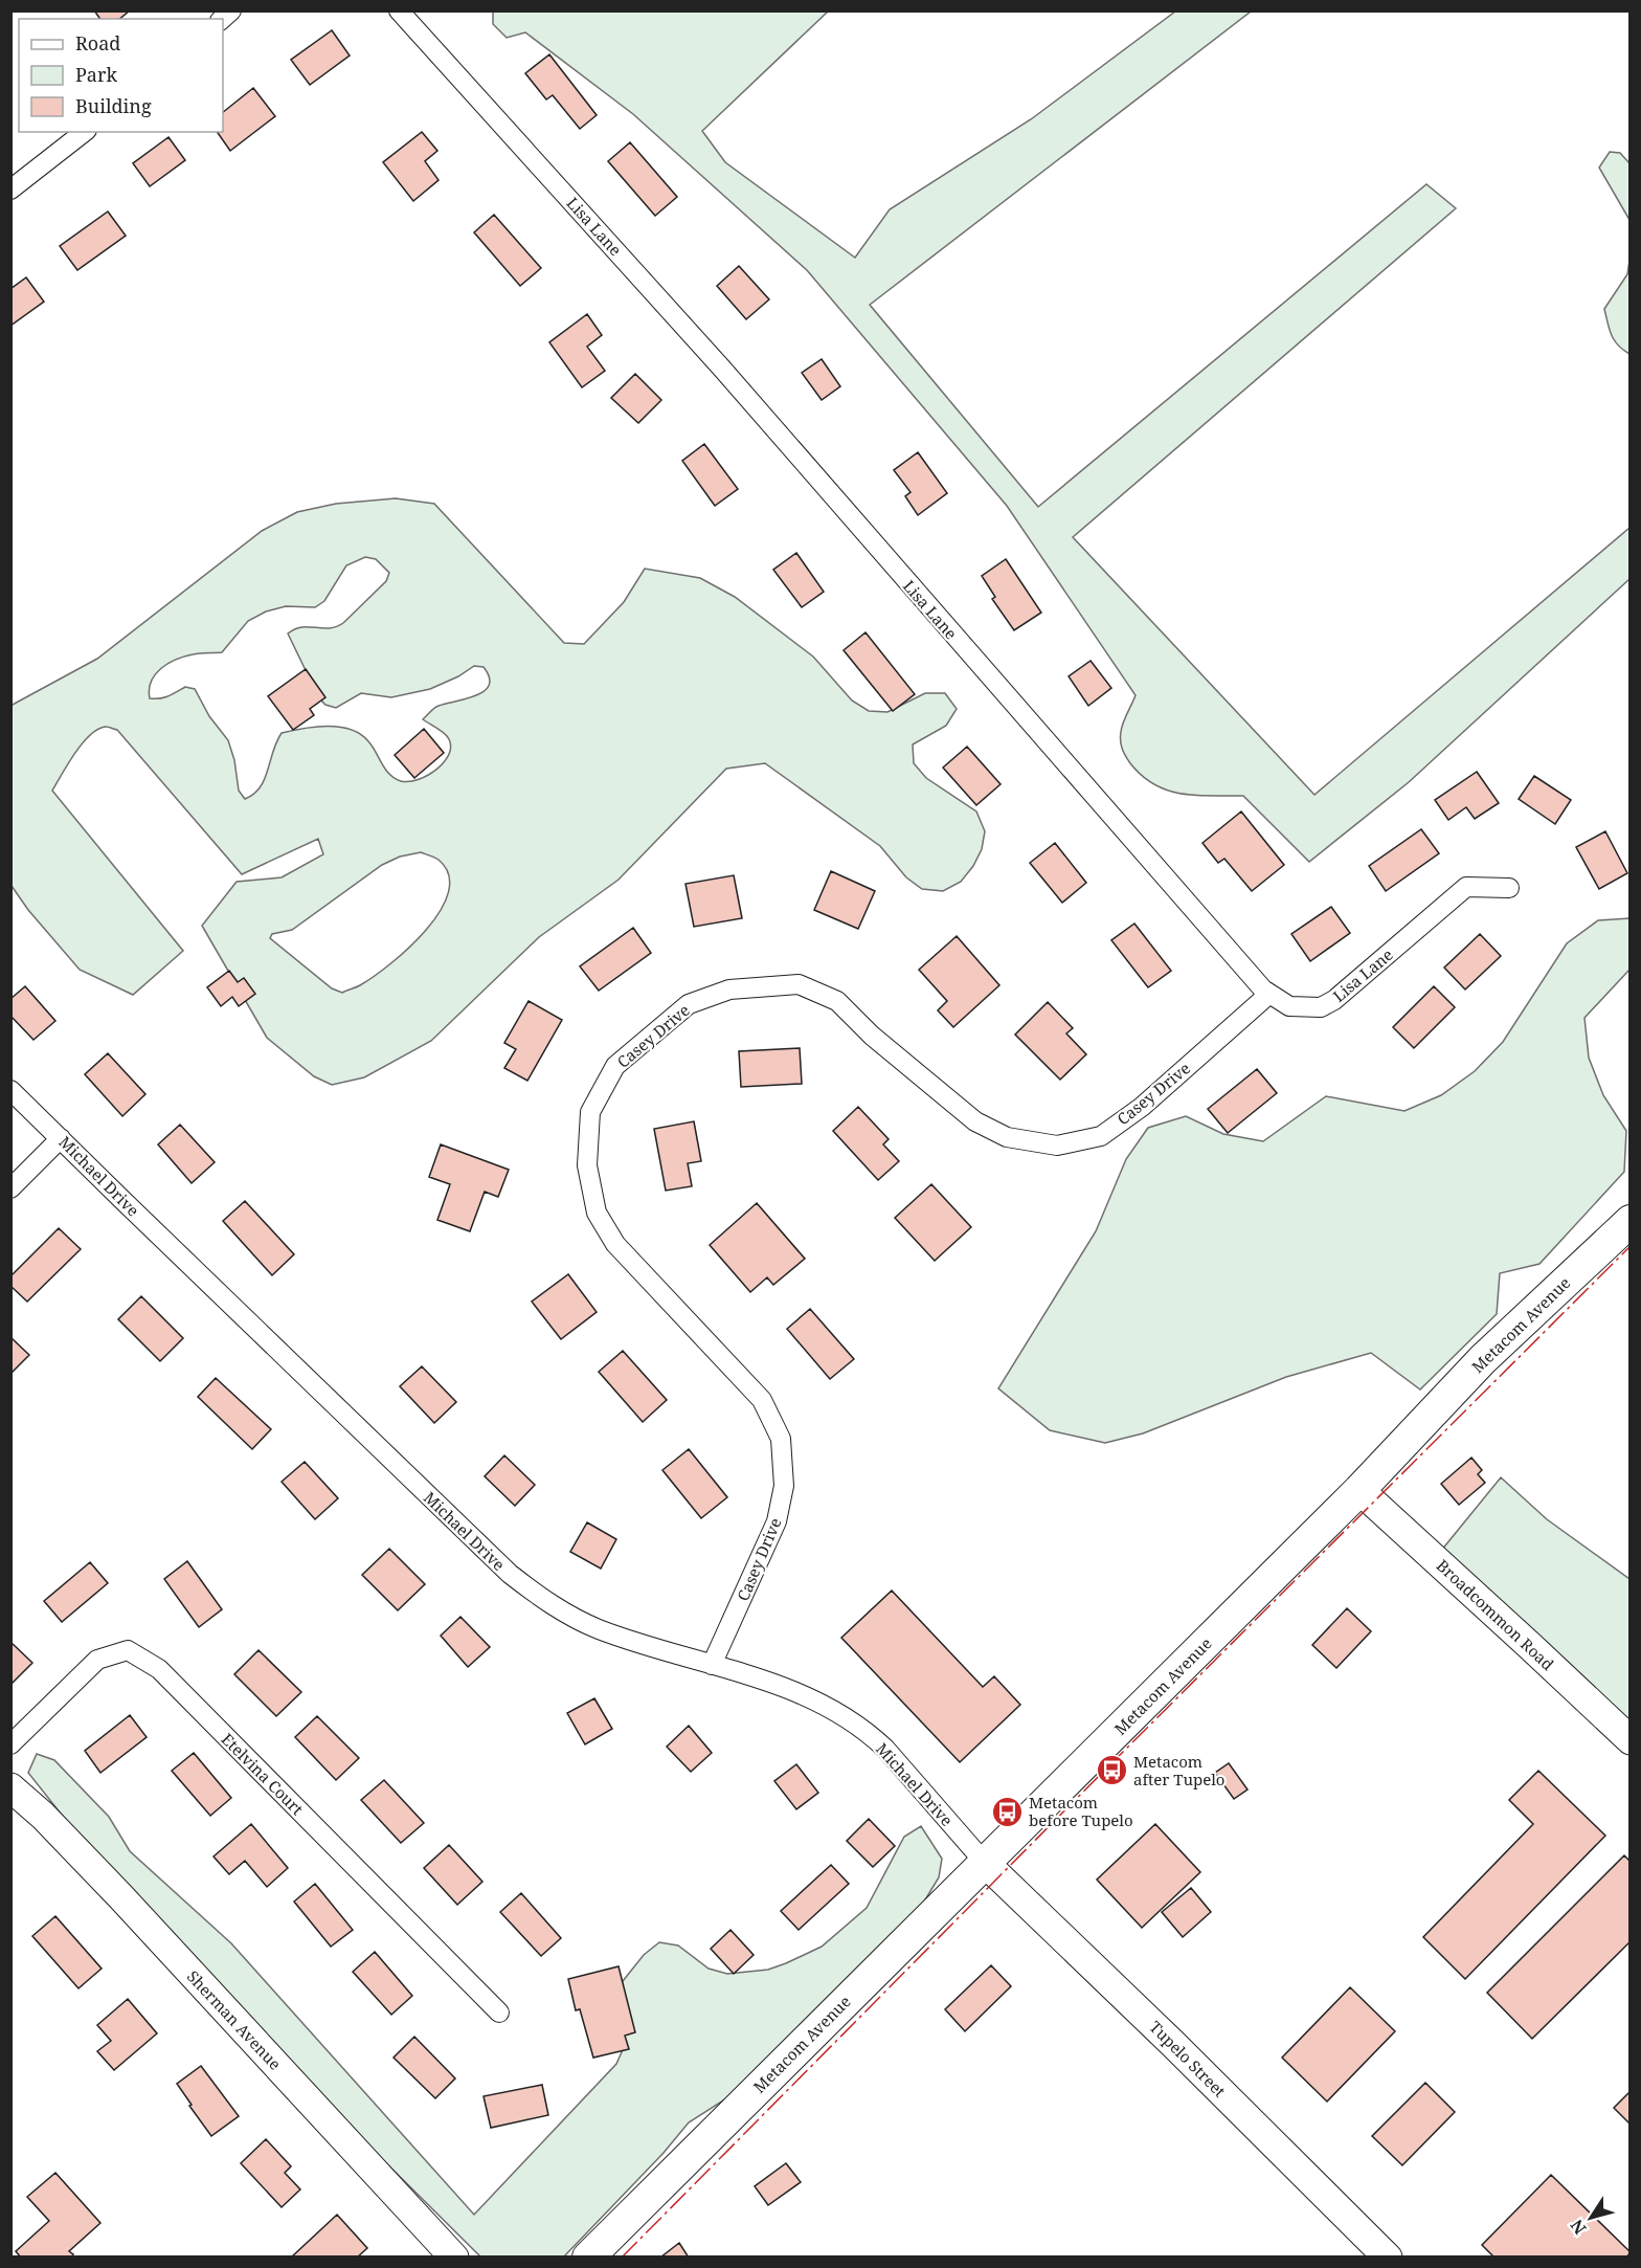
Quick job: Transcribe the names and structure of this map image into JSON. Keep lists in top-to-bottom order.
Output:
{
  "streets": {
    "main road": ["Metacom Avenue"],
    "street": [
      "Lisa Lane",
      "Casey Drive",
      "Michael Drive",
      "Broadcommon Road",
      "Etelvina Court",
      "Sherman Avenue",
      "Tupelo Street"
    ]
  },
  "crossings": [
    ["Lisa Lane", "Casey Drive"],
    ["Casey Drive", "Michael Drive"],
    ["Michael Drive", "Metacom Avenue"],
    ["Michael Drive", "Tupelo Street"],
    ["Metacom Avenue", "Broadcommon Road"],
    ["Metacom Avenue", "Tupelo Street"]
  ],
  "places": {
    "bus stop": ["Metacom after Tupelo", "Metacom before Tupelo"]
  },
  "legend": ["Road", "Park", "Building"],
  "north": "bottom left"
}
